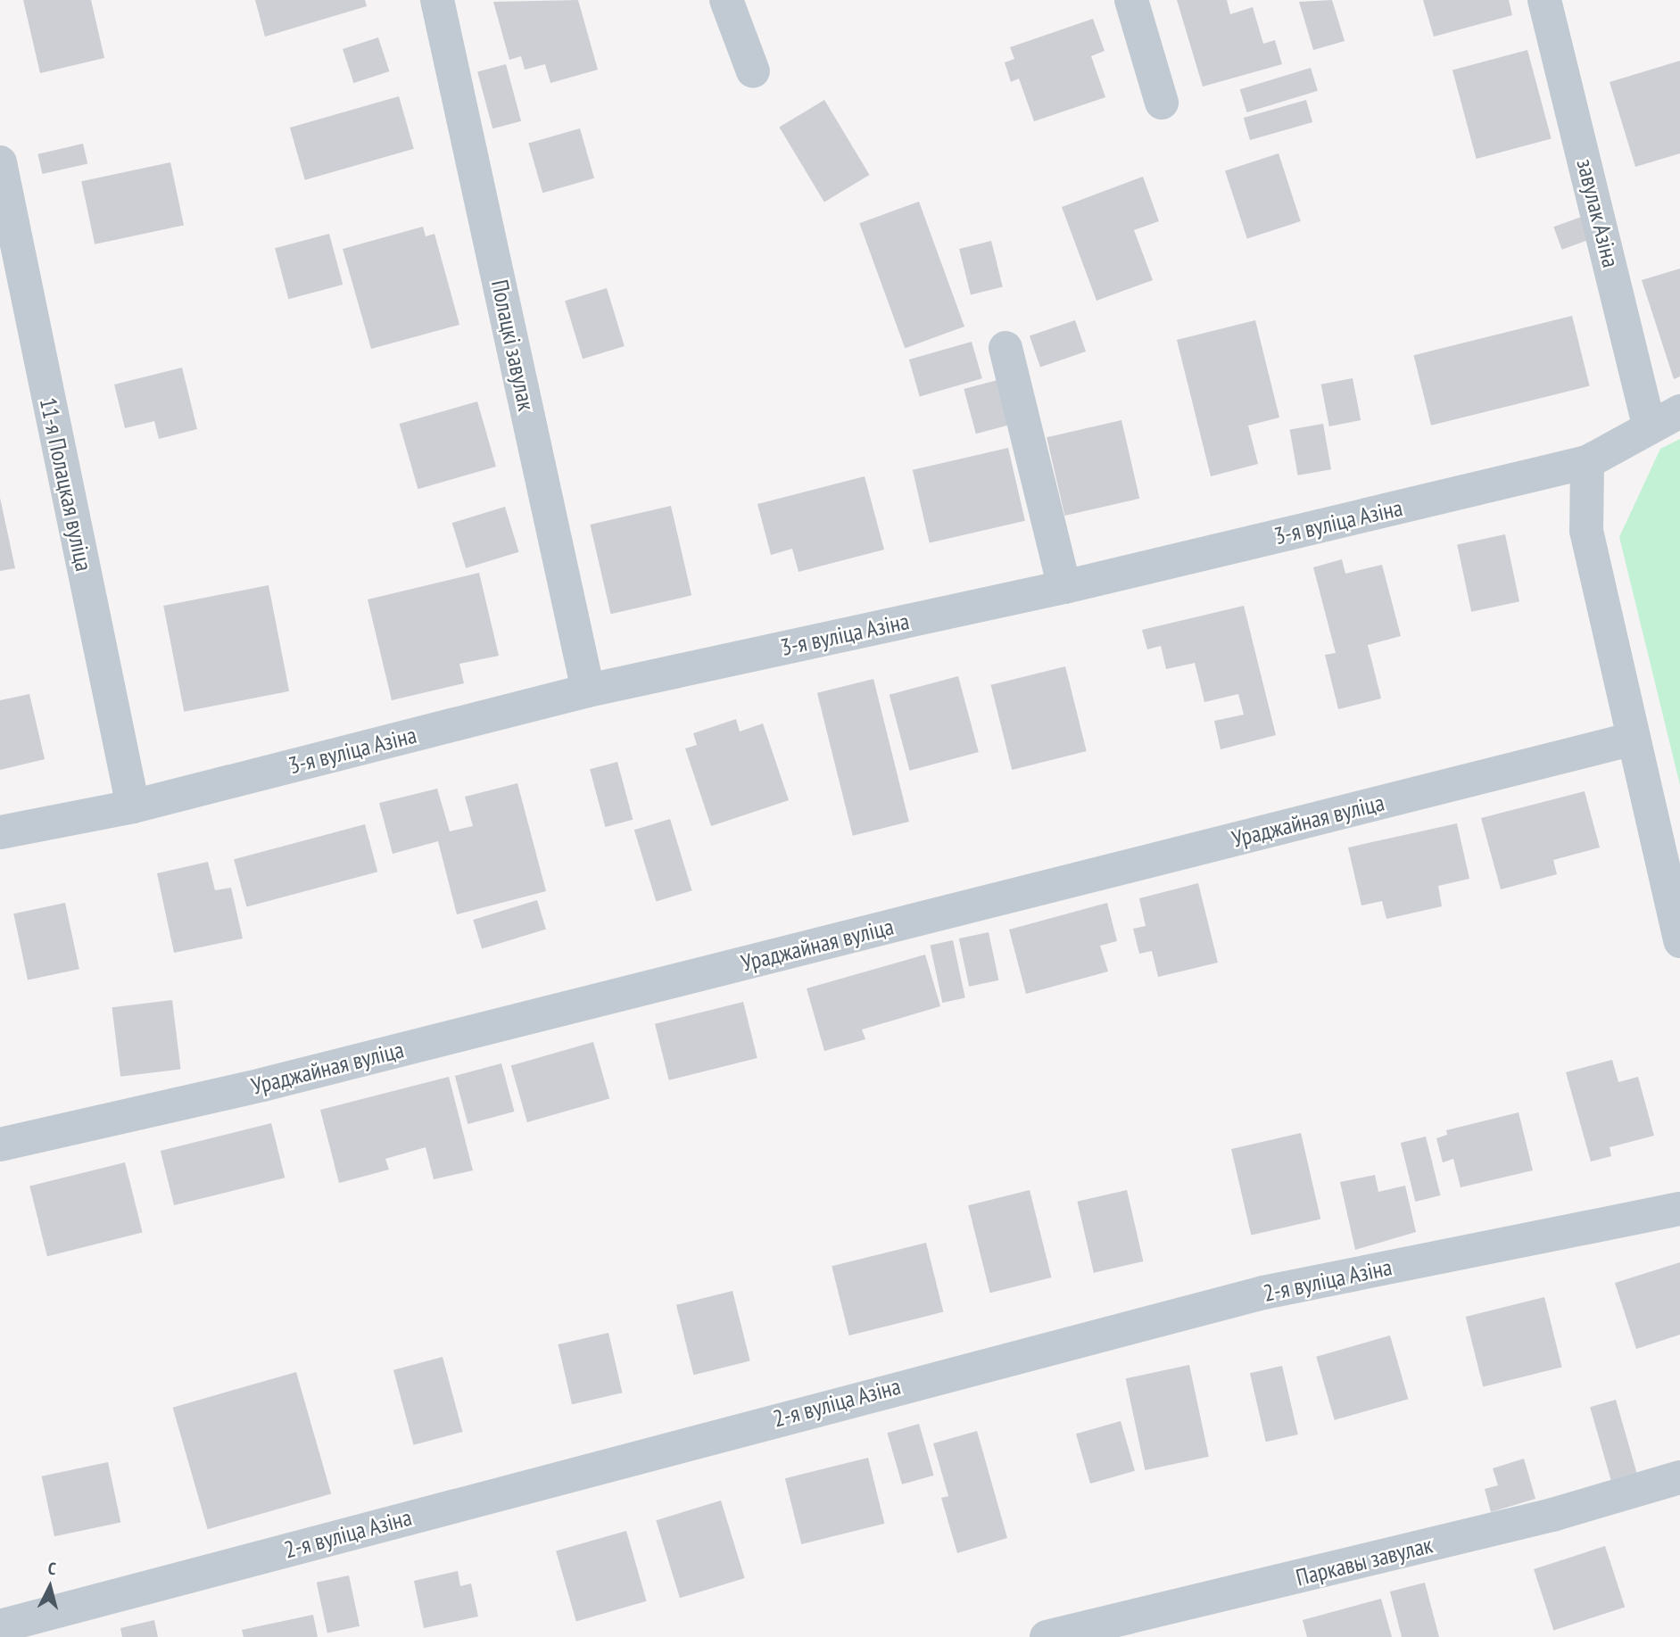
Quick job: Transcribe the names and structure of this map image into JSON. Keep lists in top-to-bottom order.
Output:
{
  "streets": {
    "street": [
      "завулак Азіна",
      "Полацкі завулак",
      "11-я Полацкая вуліца",
      "3-я вуліца Азіна",
      "Ураджайная вуліца",
      "2-я вуліца Азіна",
      "Паркавы завулак"
    ]
  },
  "crossings": [
    ["завулак Азіна", "3-я вуліца Азіна"],
    ["Полацкі завулак", "3-я вуліца Азіна"],
    ["11-я Полацкая вуліца", "3-я вуліца Азіна"]
  ],
  "north": "top"
}
